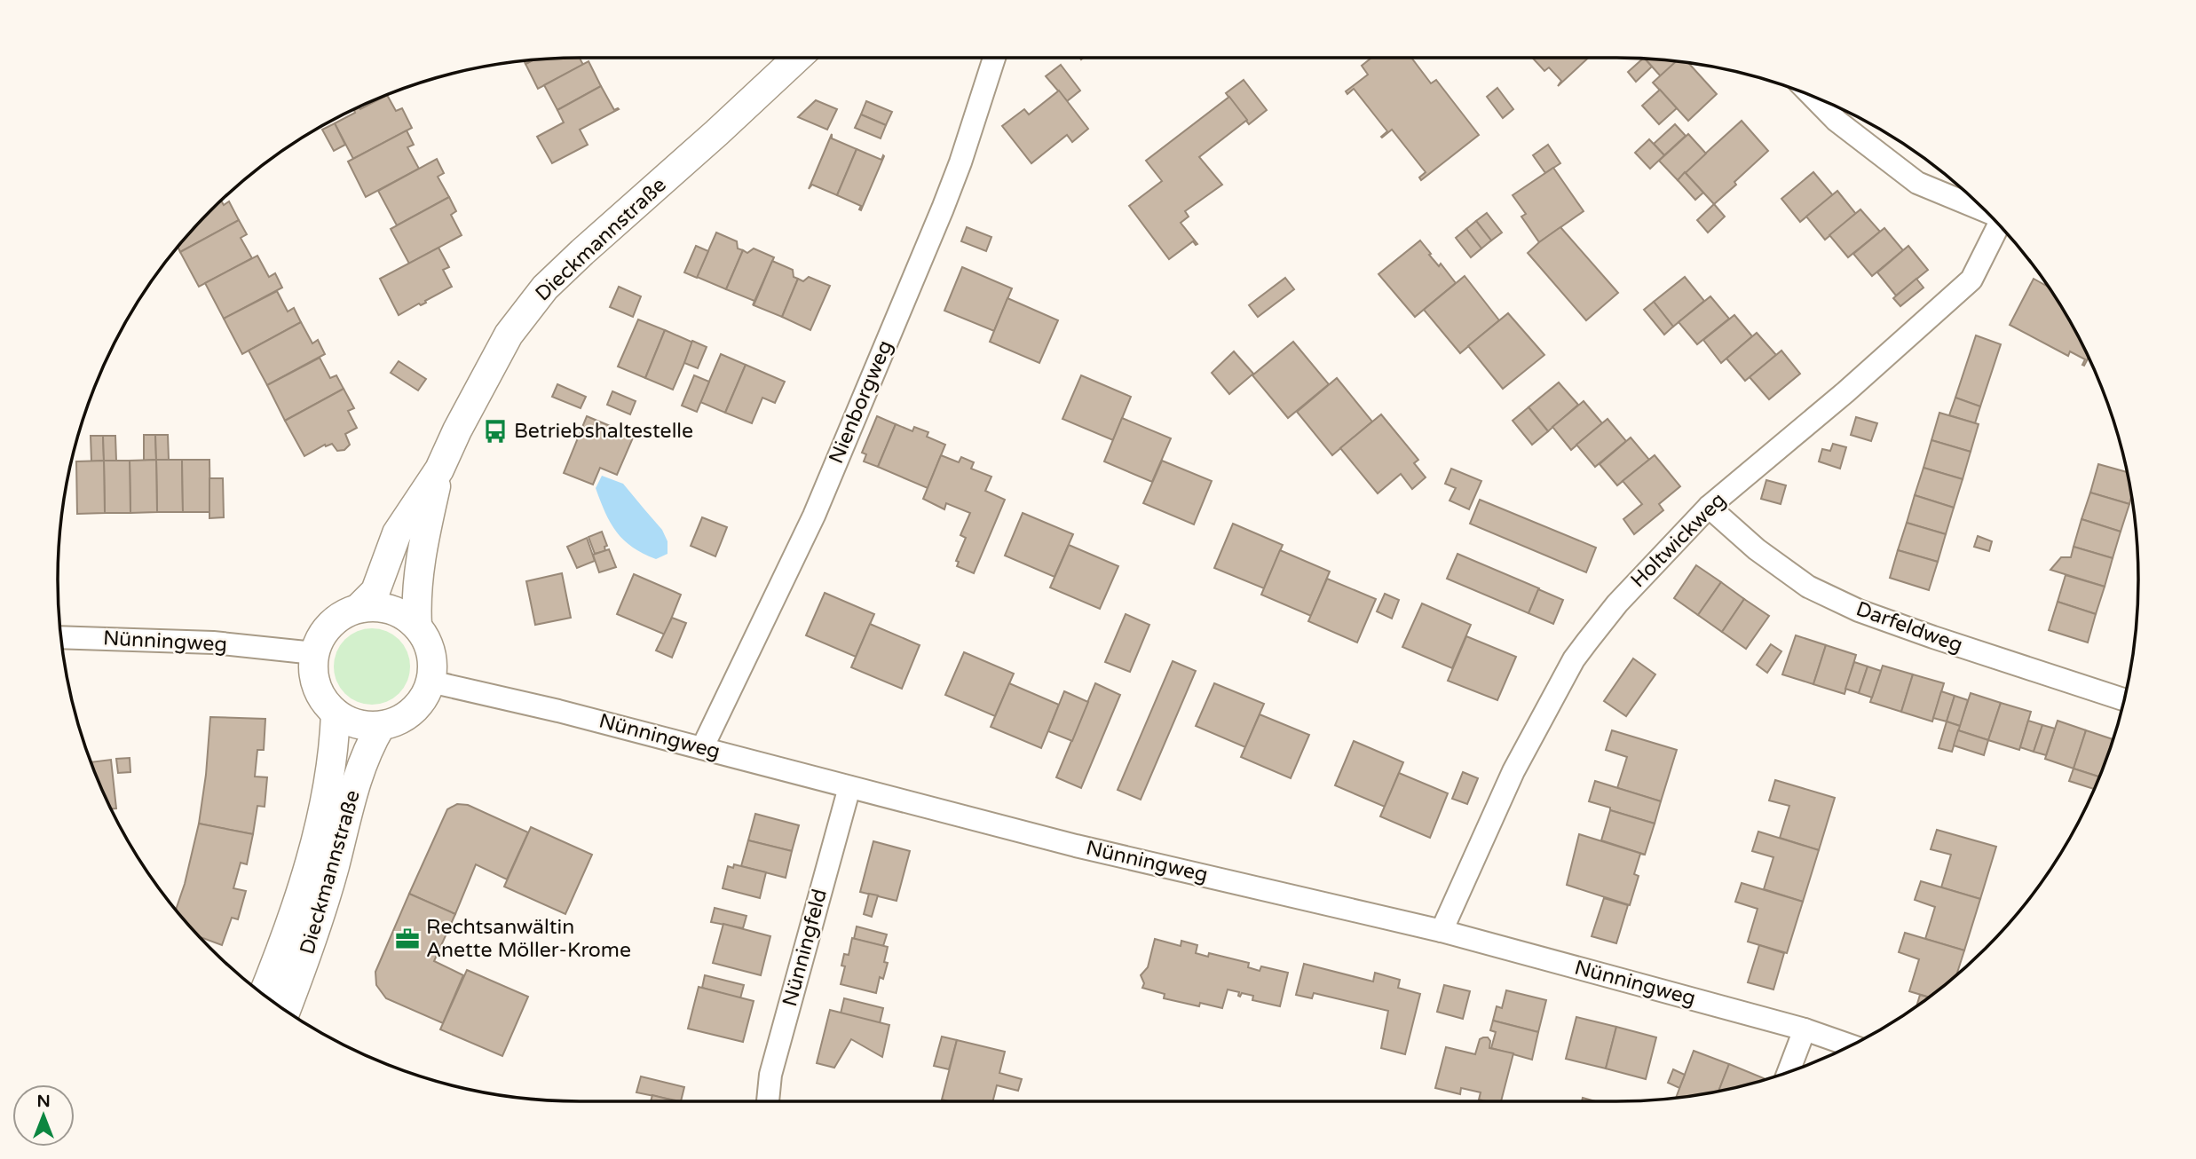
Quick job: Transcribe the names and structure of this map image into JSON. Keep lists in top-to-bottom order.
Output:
{
  "streets": {
    "street": [
      "Dieckmannstraße",
      "Nienborgweg",
      "Holtwickweg",
      "Darfeldweg",
      "Nünningweg",
      "Nünningfeld"
    ]
  },
  "crossings": [
    ["Dieckmannstraße", "Nünningweg"],
    ["Nienborgweg", "Nünningweg"],
    ["Holtwickweg", "Darfeldweg"],
    ["Holtwickweg", "Nünningweg"],
    ["Nünningweg", "Nünningfeld"]
  ],
  "places": {
    "bus stop": ["Betriebshaltestelle"],
    "office": ["Rechtsanwältin Anette Möller-Krome"]
  },
  "north": "top"
}
